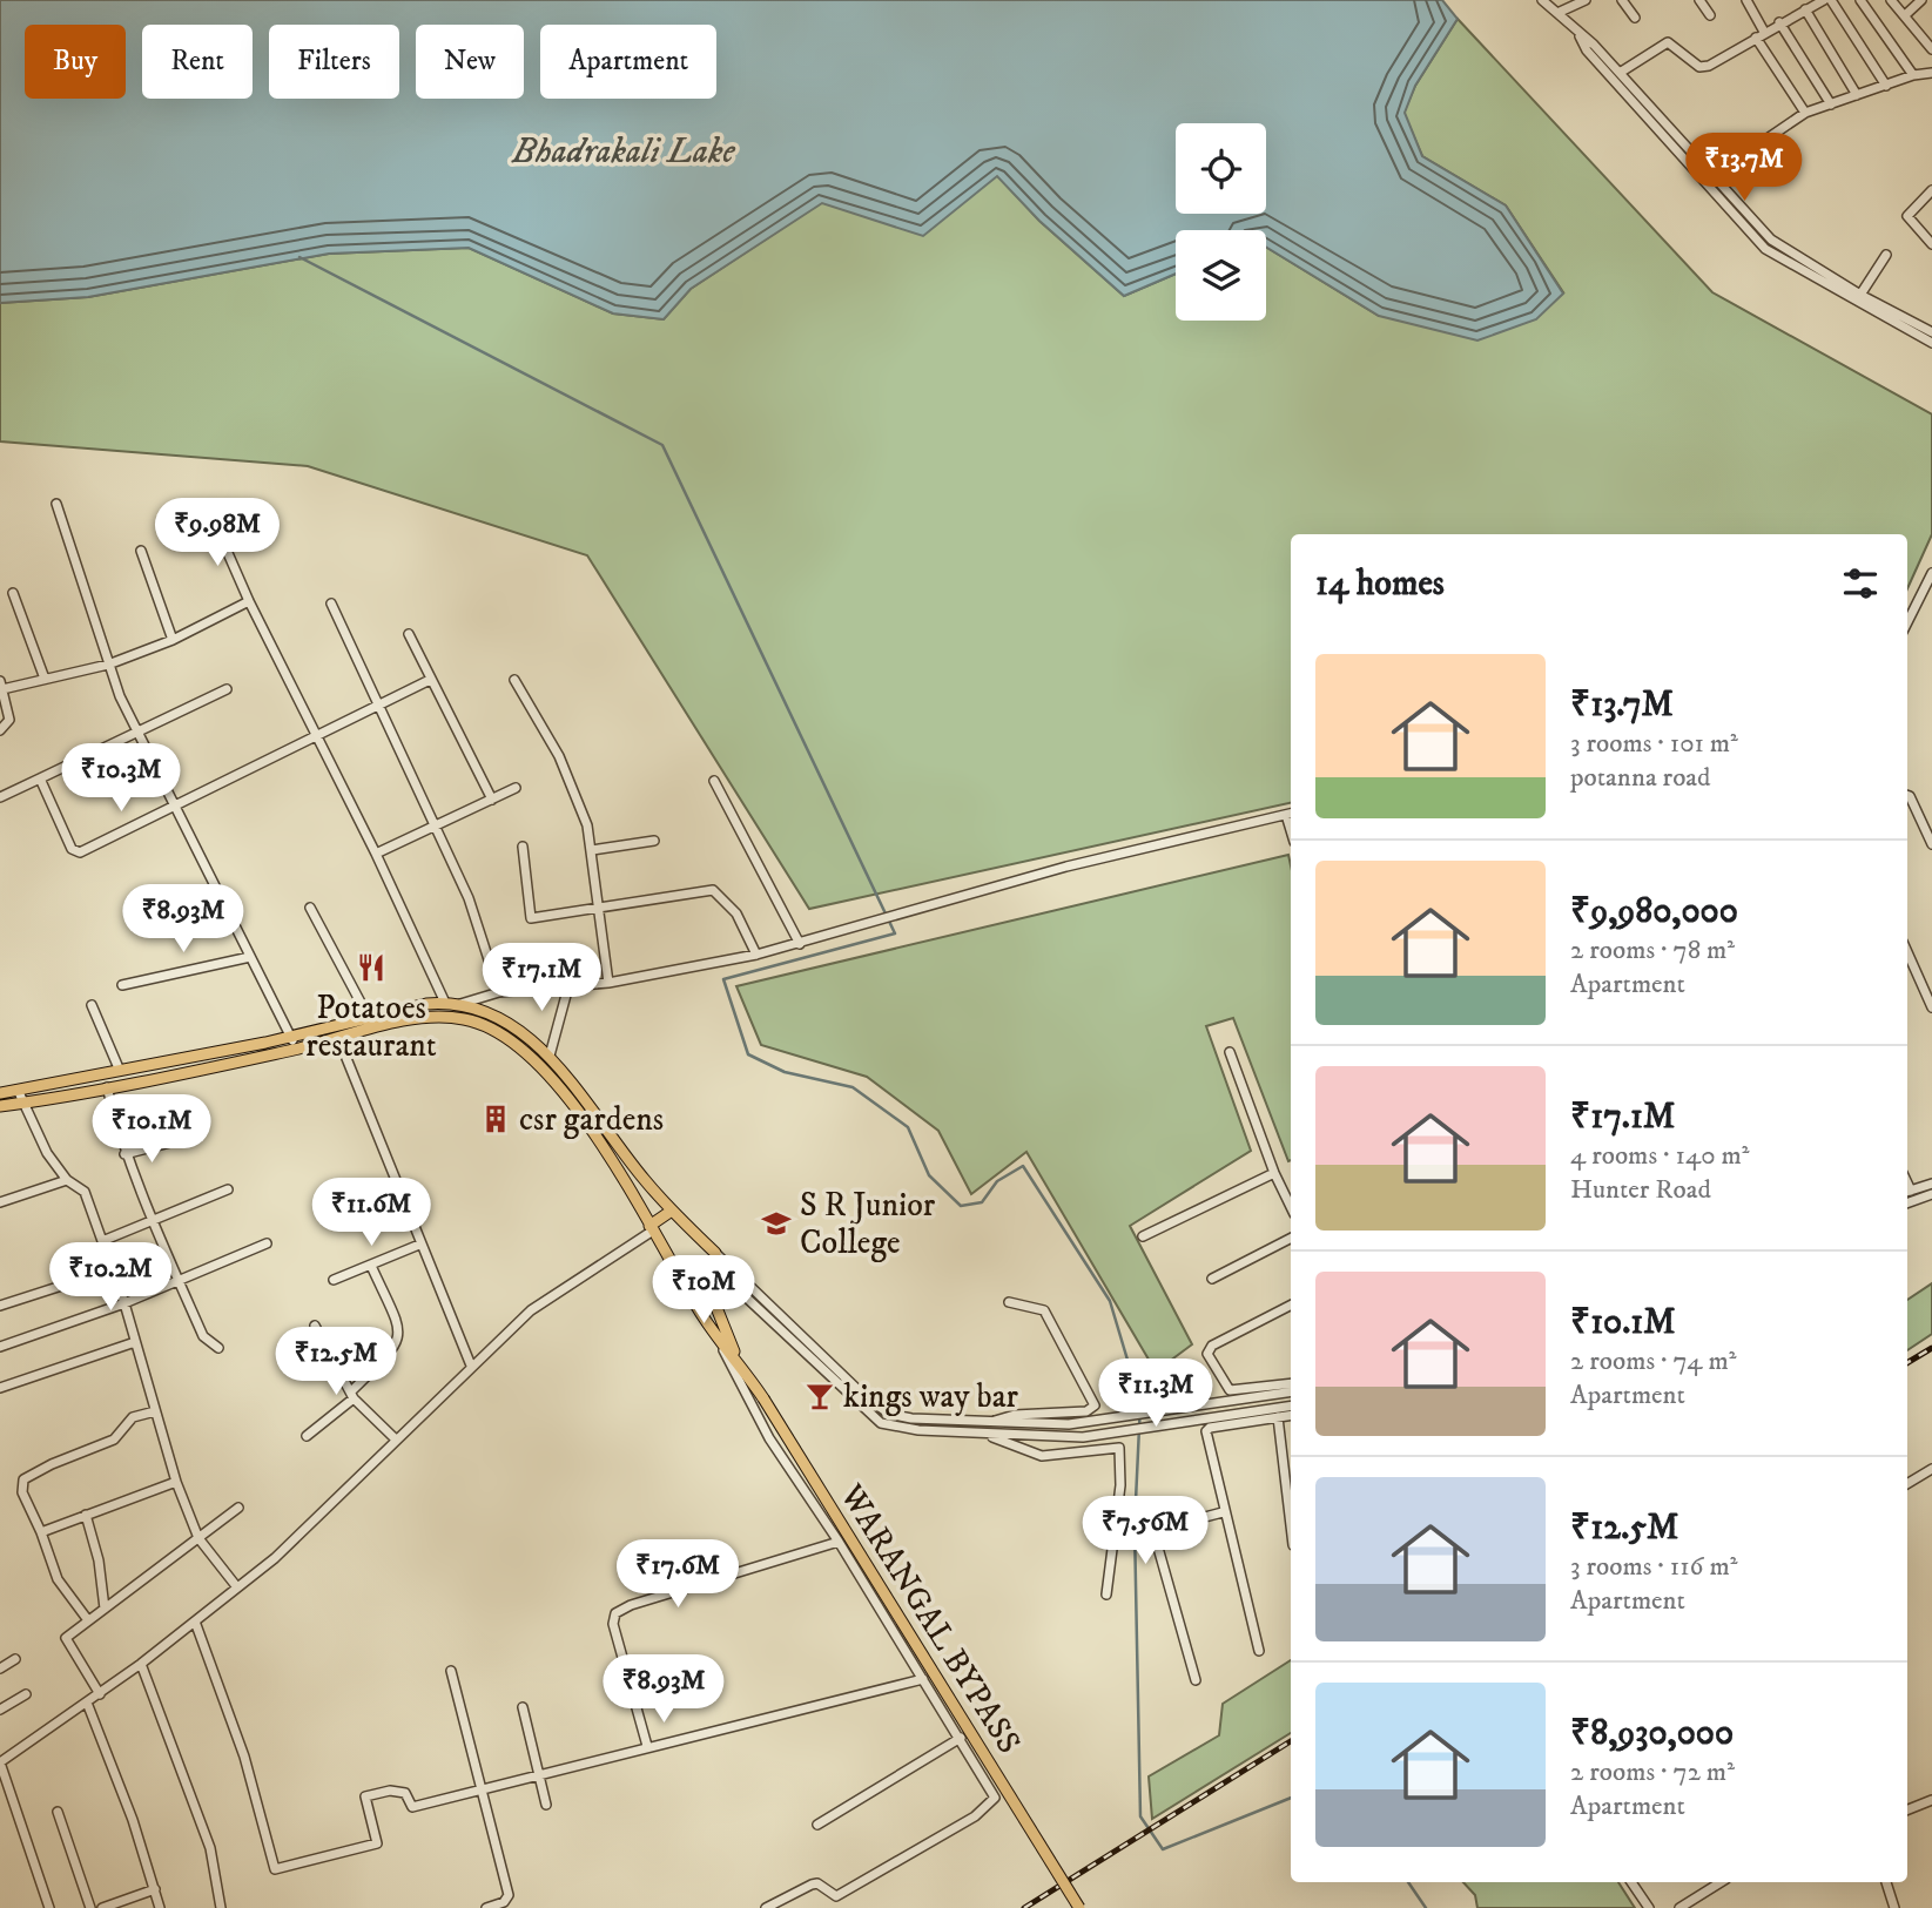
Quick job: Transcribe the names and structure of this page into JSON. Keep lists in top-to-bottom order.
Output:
{
  "streets": {
    "main road": ["WARANGAL BYPASS"]
  },
  "water": ["Bhadrakali Lake"],
  "places": {
    "restaurant": ["Potatoes restaurant"],
    "building": ["csr gardens"],
    "school or university": ["S R Junior College"],
    "bar": ["kings way bar"]
  },
  "page": {
    "chip": [
      "Buy",
      "Rent",
      "Filters",
      "New",
      "Apartment"
    ],
    "price": [
      "₹13.7M",
      "₹9.98M",
      "₹10.3M",
      "₹8.93M",
      "₹17.1M",
      "₹10.1M",
      "₹11.6M",
      "₹10.2M",
      "₹10M",
      "₹12.5M",
      "₹11.3M",
      "₹7.56M",
      "₹17.6M",
      "₹8.93M"
    ],
    "heading": "14 homes",
    "list": [
      {
        "name": "₹13.7M",
        "note": "3 rooms · 101 m² · potanna road"
      },
      {
        "name": "₹9,980,000",
        "note": "2 rooms · 78 m² · Apartment"
      },
      {
        "name": "₹17.1M",
        "note": "4 rooms · 140 m² · Hunter Road"
      },
      {
        "name": "₹10.1M",
        "note": "2 rooms · 74 m² · Apartment"
      },
      {
        "name": "₹12.5M",
        "note": "3 rooms · 116 m² · Apartment"
      },
      {
        "name": "₹8,930,000",
        "note": "2 rooms · 72 m² · Apartment"
      }
    ]
  }
}
